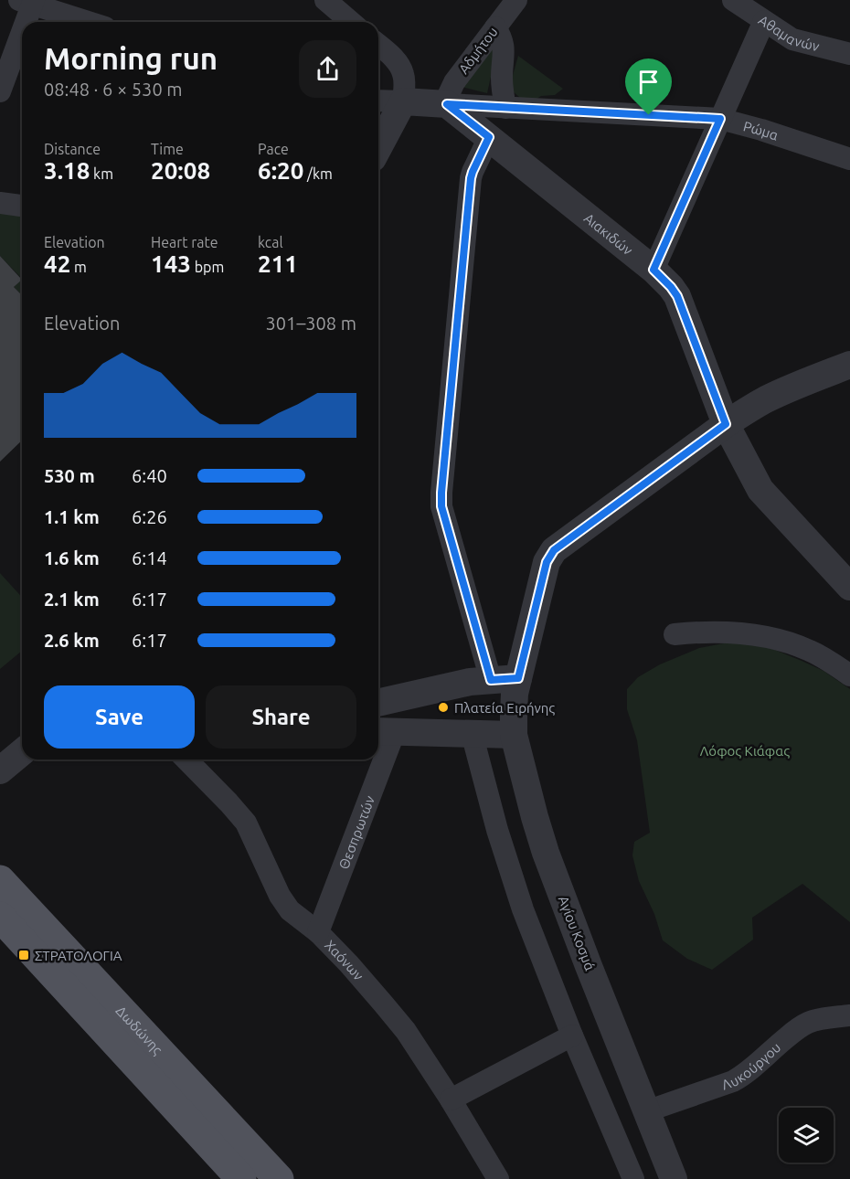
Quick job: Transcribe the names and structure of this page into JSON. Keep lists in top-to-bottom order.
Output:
{
  "streets": {
    "main road": ["Δωδώνης"],
    "street": [
      "Αθαμανών",
      "Αδμήτου",
      "Ρώμα",
      "Αιακιδών",
      "Θεσπρωτών",
      "Αγίου Κοσμά",
      "Χαόνων",
      "Λυκούργου"
    ]
  },
  "crossings": [
    ["Αδμήτου", "Ρώμα"],
    ["Αδμήτου", "Αιακιδών"],
    ["Ρώμα", "Αιακιδών"],
    ["Αιακιδών", "Αγίου Κοσμά"],
    ["Θεσπρωτών", "Χαόνων"],
    ["Αγίου Κοσμά", "Λυκούργου"]
  ],
  "parks": ["Λόφος Κιάφας"],
  "places": {
    "other": ["Πλατεία Ειρήνης"],
    "transit": ["ΣΤΡΑΤΟΛΟΓΙΑ"]
  },
  "page": {
    "heading": ["Morning run", "08:48 · 6 × 530 m"],
    "stats": [
      ["Distance", "3.18 km"],
      ["Time", "20:08"],
      ["Pace", "6:20 /km"],
      ["Elevation", "42 m"],
      ["Heart rate", "143 bpm"],
      ["kcal", "211"]
    ],
    "chart": ["Elevation", "301–308 m"],
    "list": [
      {
        "name": "530 m",
        "note": "6:40"
      },
      {
        "name": "1.1 km",
        "note": "6:26"
      },
      {
        "name": "1.6 km",
        "note": "6:14"
      },
      {
        "name": "2.1 km",
        "note": "6:17"
      },
      {
        "name": "2.6 km",
        "note": "6:17"
      }
    ],
    "buttons": ["Save", "Share"]
  }
}
